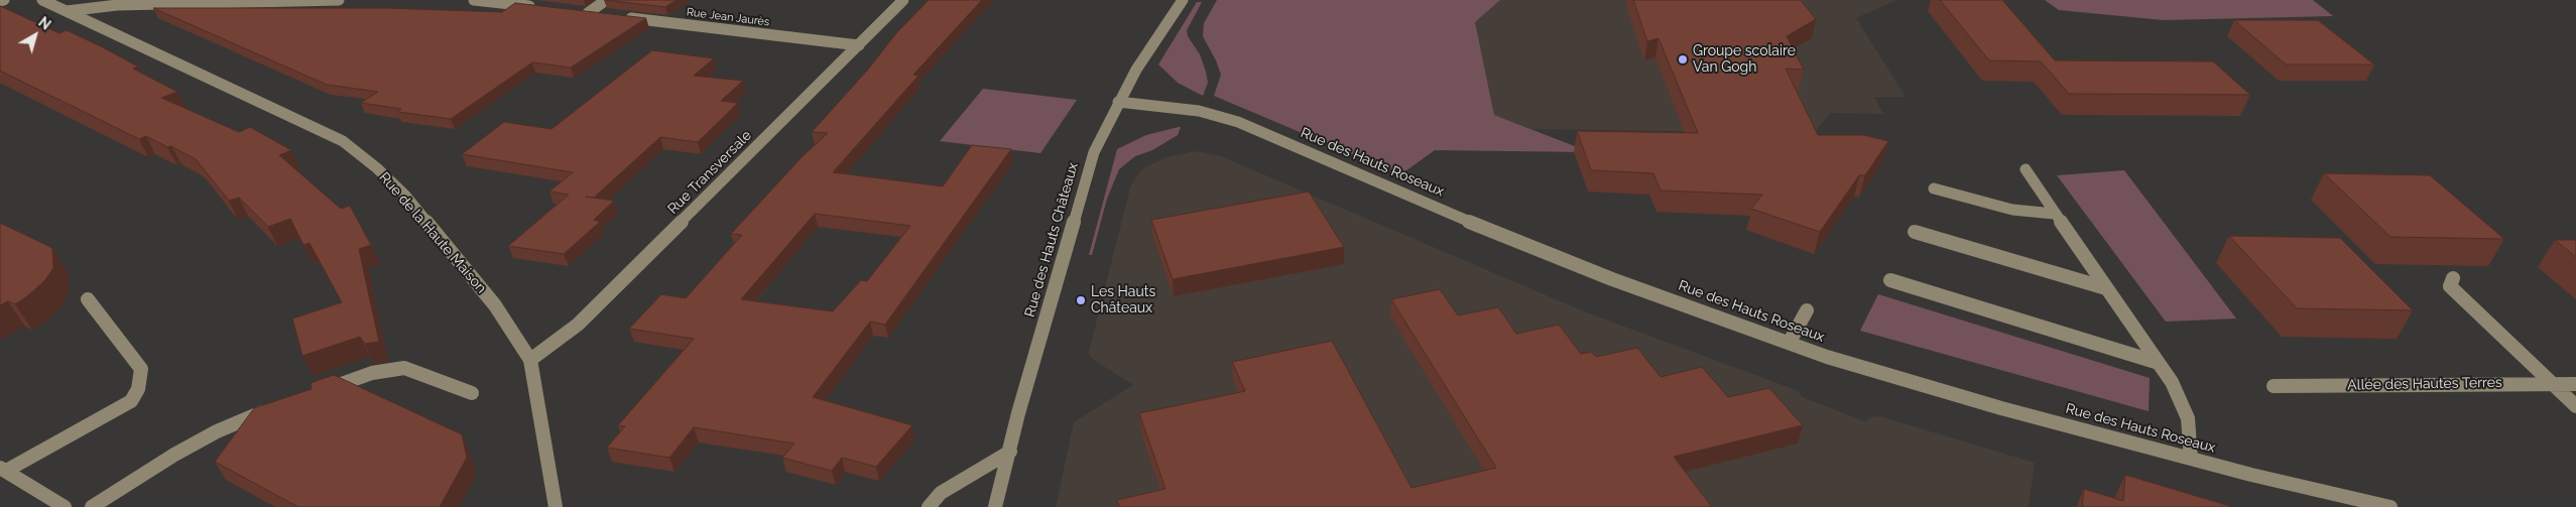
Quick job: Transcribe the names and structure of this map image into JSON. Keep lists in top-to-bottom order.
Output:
{
  "streets": {
    "street": [
      "Rue Jean Jaurès",
      "Rue des Hauts Roseaux",
      "Rue Transversale",
      "Rue de la Haute Maison",
      "Rue des Hauts Châteaux",
      "Allée des Hautes Terres"
    ]
  },
  "crossings": [
    ["Rue Jean Jaurès", "Rue Transversale"],
    ["Rue des Hauts Roseaux", "Rue des Hauts Châteaux"],
    ["Rue Transversale", "Rue de la Haute Maison"]
  ],
  "places": ["Groupe scolaire Van Gogh", "Les Hauts Châteaux"],
  "north": "top right"
}
